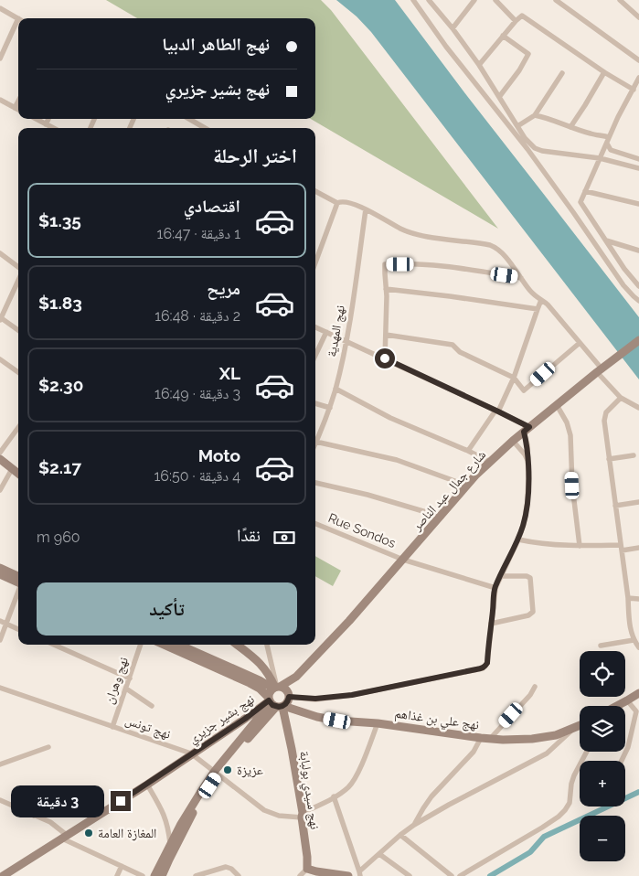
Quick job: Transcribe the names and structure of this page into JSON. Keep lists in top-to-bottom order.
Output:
{
  "streets": {
    "main road": [
      "شارع جمال عبد الناصر",
      "نهج بشير جزيري",
      "نهج علي بن غذاهم",
      "نهج سيدي بولبابة"
    ],
    "street": [
      "نهج المهدية",
      "Rue Sondos",
      "نهج وهران",
      "نهج تونس"
    ]
  },
  "crossings": [
    ["شارع جمال عبد الناصر", "Rue Sondos"],
    ["شارع جمال عبد الناصر", "نهج بشير جزيري"],
    ["شارع جمال عبد الناصر", "نهج علي بن غذاهم"],
    ["شارع جمال عبد الناصر", "نهج سيدي بولبابة"],
    ["نهج وهران", "نهج تونس"],
    ["نهج بشير جزيري", "نهج علي بن غذاهم"],
    ["نهج بشير جزيري", "نهج تونس"],
    ["نهج بشير جزيري", "نهج سيدي بولبابة"],
    ["نهج علي بن غذاهم", "نهج سيدي بولبابة"],
    ["نهج تونس", "نهج سيدي بولبابة"]
  ],
  "places": ["عزيزة", "المغازة العامة"],
  "page": {
    "banner": ["نهج الطاهر الدبيا", "نهج بشير جزيري"],
    "heading": "اختر الرحلة",
    "list": [
      {
        "name": "اقتصادي",
        "note": "1 دقيقة · 16:47",
        "value": "$1.35"
      },
      {
        "name": "مريح",
        "note": "2 دقيقة · 16:48",
        "value": "$1.83"
      },
      {
        "name": "XL",
        "note": "3 دقيقة · 16:49",
        "value": "$2.30"
      },
      {
        "name": "Moto",
        "note": "4 دقيقة · 16:50",
        "value": "$2.17"
      }
    ],
    "pay": ["نقدًا", "960 m"],
    "buttons": "تأكيد",
    "map_buttons": ["+", "−"],
    "bubble": "3 دقيقة"
  }
}
